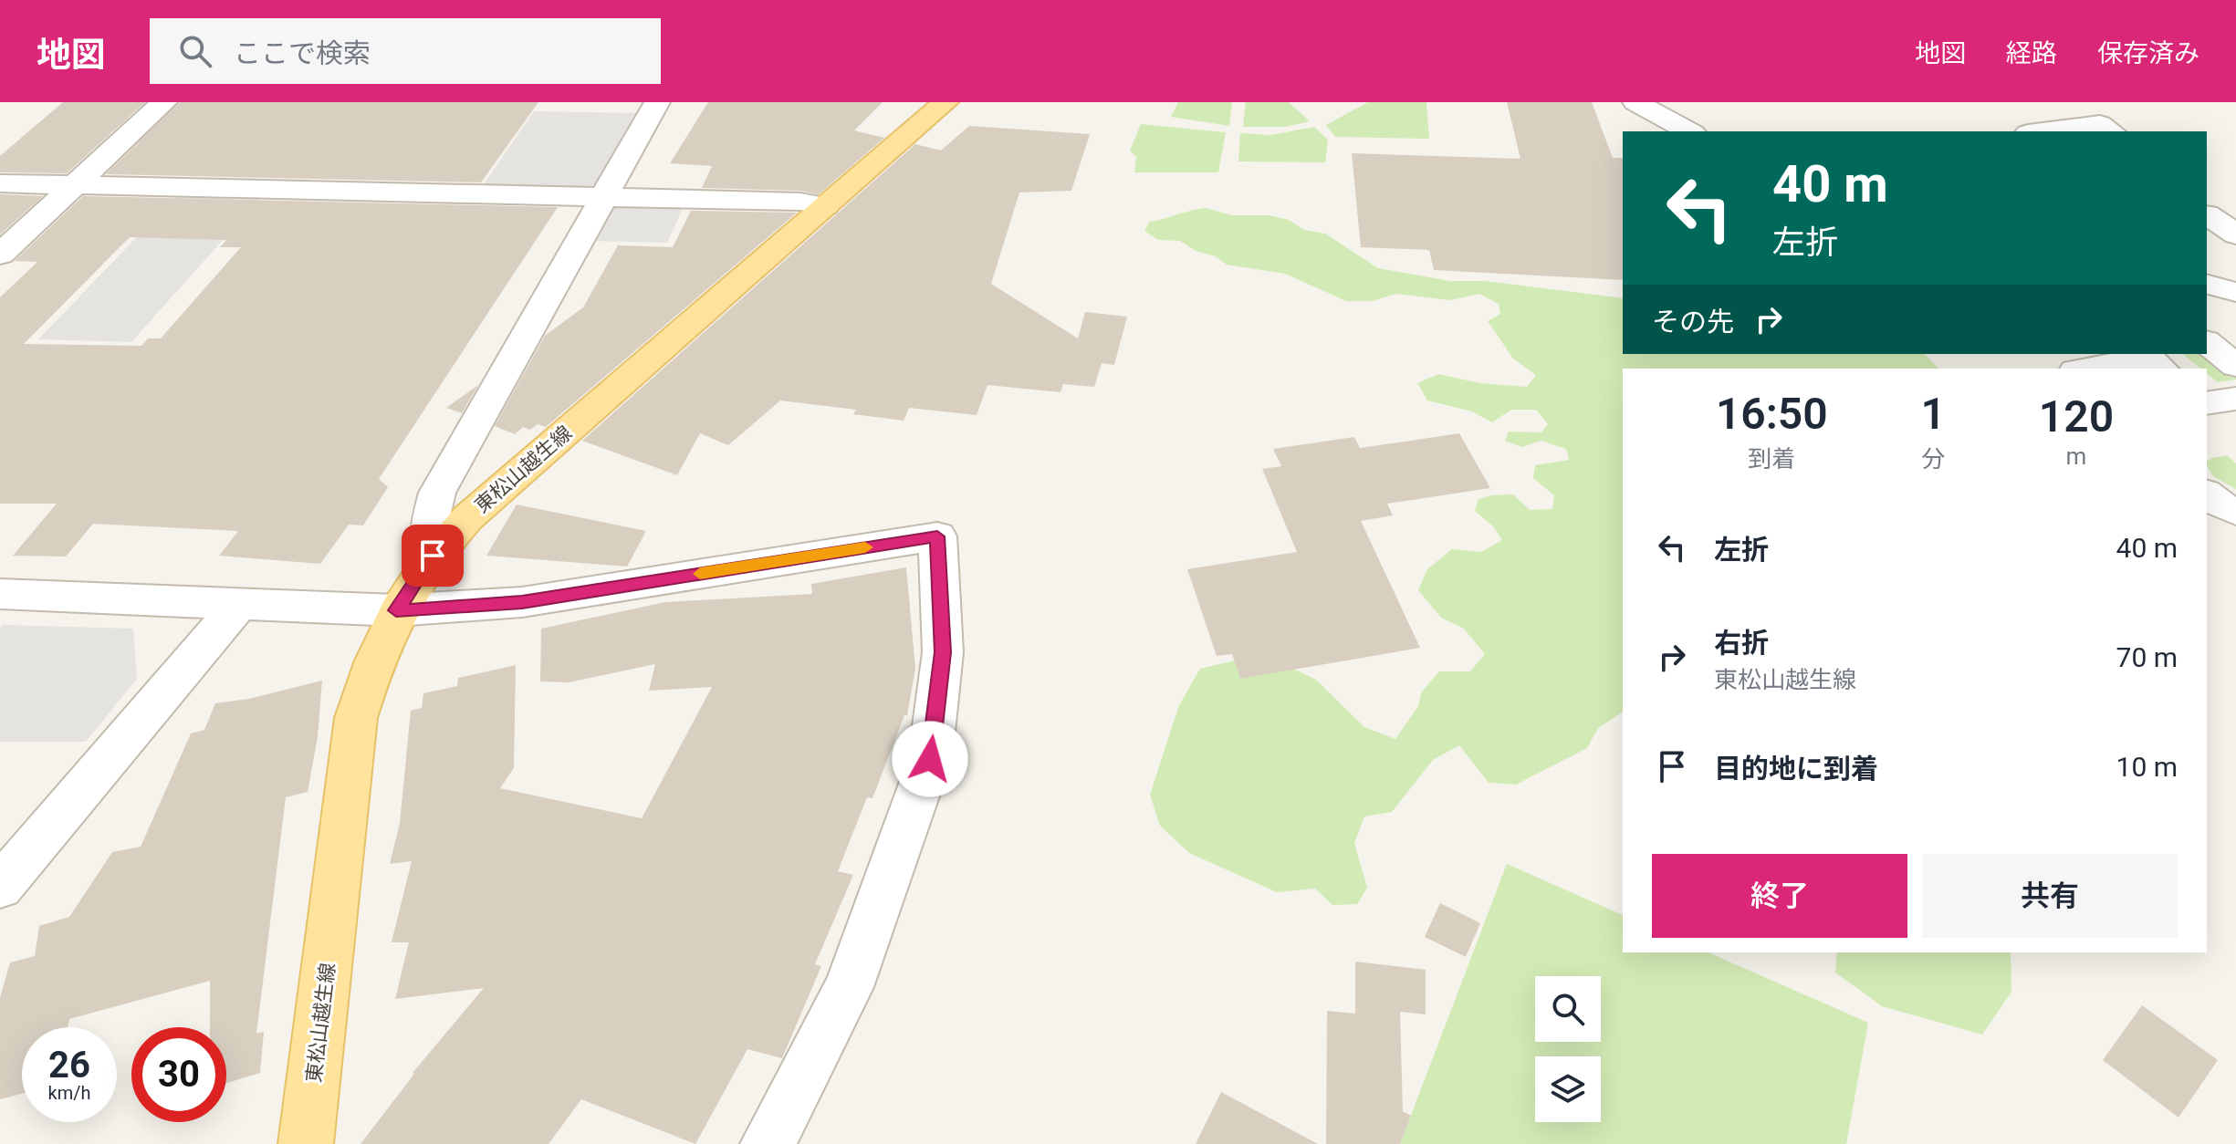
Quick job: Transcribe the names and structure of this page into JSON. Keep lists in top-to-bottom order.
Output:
{
  "streets": {
    "main road": ["東松山越生線"]
  },
  "page": {
    "header": "地図",
    "search": "ここで検索",
    "nav": ["地図", "経路", "保存済み"],
    "turn": ["40 m", "左折"],
    "then": "その先",
    "eta": [
      "16:50",
      "到着",
      "1",
      "分",
      "120",
      "m"
    ],
    "list": [
      {
        "name": "左折",
        "value": "40 m"
      },
      {
        "name": "右折",
        "note": "東松山越生線",
        "value": "70 m"
      },
      {
        "name": "目的地に到着",
        "value": "10 m"
      }
    ],
    "buttons": ["終了", "共有"],
    "speed": "26 km/h",
    "limit": "30"
  }
}
